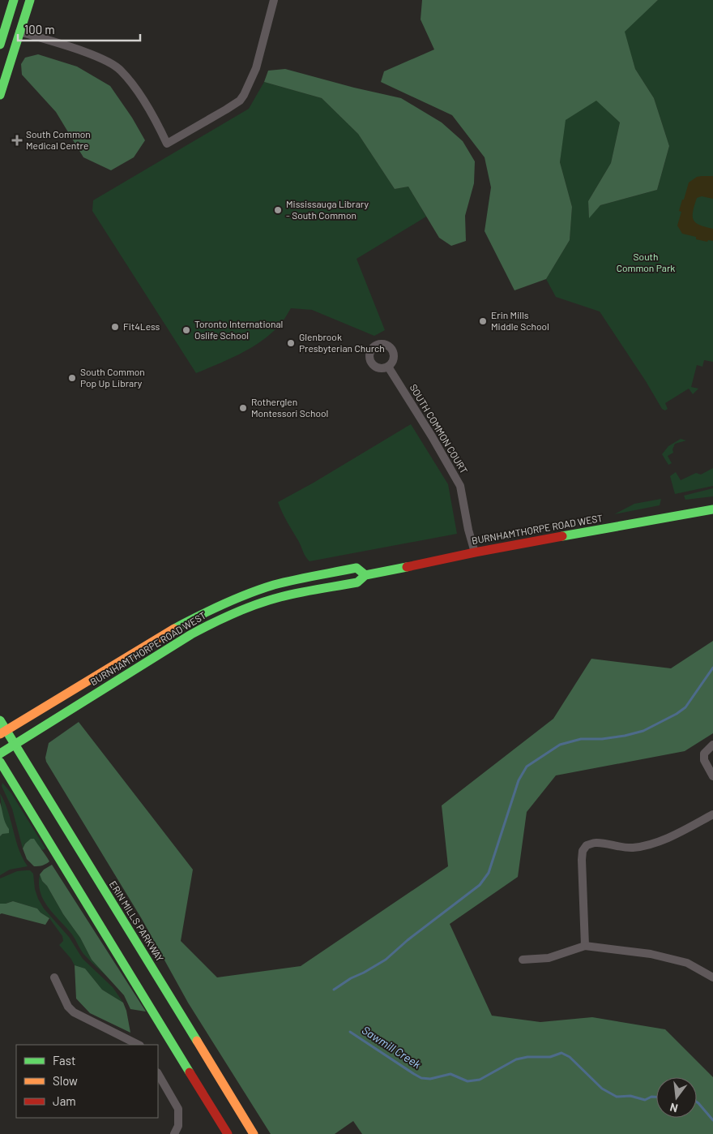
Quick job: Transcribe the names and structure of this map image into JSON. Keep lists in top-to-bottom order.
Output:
{
  "streets": {
    "main road": ["BURNHAMTHORPE ROAD WEST", "ERIN MILLS PARKWAY"],
    "street": ["SOUTH COMMON COURT"]
  },
  "crossings": [
    ["SOUTH COMMON COURT", "BURNHAMTHORPE ROAD WEST"],
    ["BURNHAMTHORPE ROAD WEST", "ERIN MILLS PARKWAY"]
  ],
  "water": ["Sawmill Creek"],
  "parks": ["South Common Park"],
  "places": {
    "health": ["South Common Medical Centre"],
    "other": [
      "Mississauga Library - South Common",
      "Erin Mills Middle School",
      "Fit4Less",
      "Toronto International Oslife School",
      "Glenbrook Presbyterian Church",
      "South Common Pop Up Library",
      "Rotherglen Montessori School"
    ]
  },
  "legend": ["Fast", "Slow", "Jam"],
  "scale_bar": "100 m",
  "north": "bottom"
}
